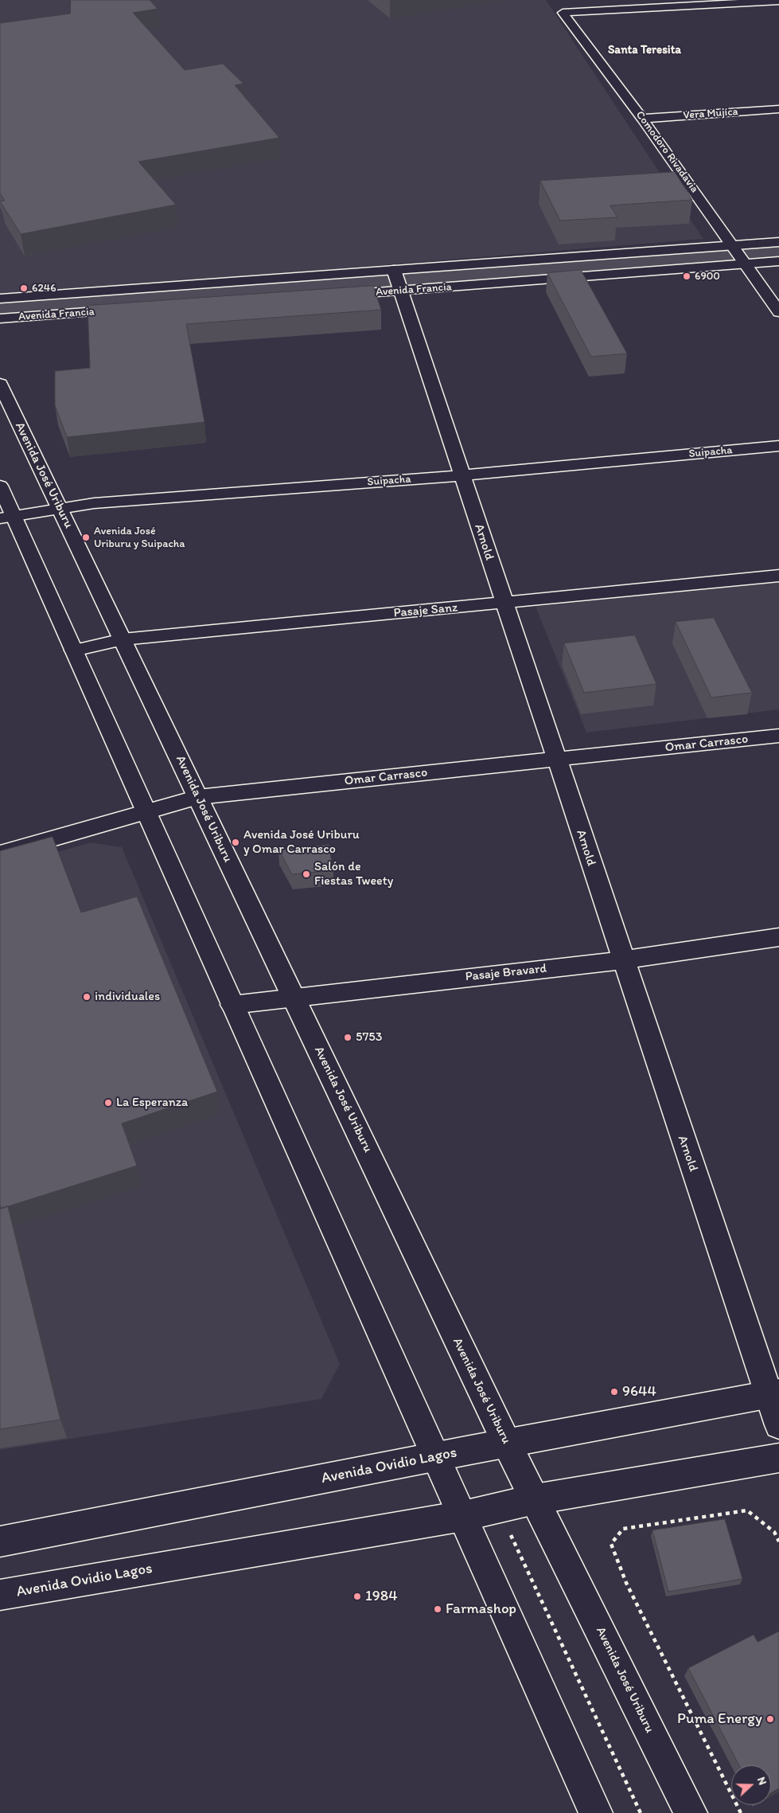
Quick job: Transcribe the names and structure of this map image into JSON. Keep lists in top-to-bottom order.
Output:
{
  "streets": {
    "street": [
      "Vera Mujíca",
      "Comodoro Rivadavia",
      "Avenida Francia",
      "Suipacha",
      "Avenida José Uriburu",
      "Arnold",
      "Pasaje Sanz",
      "Omar Carrasco",
      "Pasaje Bravard",
      "Avenida Ovidio Lagos"
    ]
  },
  "crossings": [
    ["Vera Mujíca", "Comodoro Rivadavia"],
    ["Comodoro Rivadavia", "Avenida Francia"],
    ["Avenida Francia", "Arnold"],
    ["Suipacha", "Avenida José Uriburu"],
    ["Suipacha", "Arnold"],
    ["Avenida José Uriburu", "Pasaje Sanz"],
    ["Avenida José Uriburu", "Omar Carrasco"],
    ["Avenida José Uriburu", "Pasaje Bravard"],
    ["Avenida José Uriburu", "Avenida Ovidio Lagos"],
    ["Arnold", "Pasaje Sanz"],
    ["Arnold", "Omar Carrasco"],
    ["Arnold", "Pasaje Bravard"],
    ["Arnold", "Avenida Ovidio Lagos"]
  ],
  "districts": ["Santa Teresita"],
  "places": [
    "6900",
    "6246",
    "Avenida José Uriburu y Suipacha",
    "Avenida José Uriburu y Omar Carrasco",
    "Salón de Fiestas Tweety",
    "individuales",
    "5753",
    "La Esperanza",
    "9644",
    "1984",
    "Farmashop",
    "Puma Energy"
  ],
  "north": "right"
}
